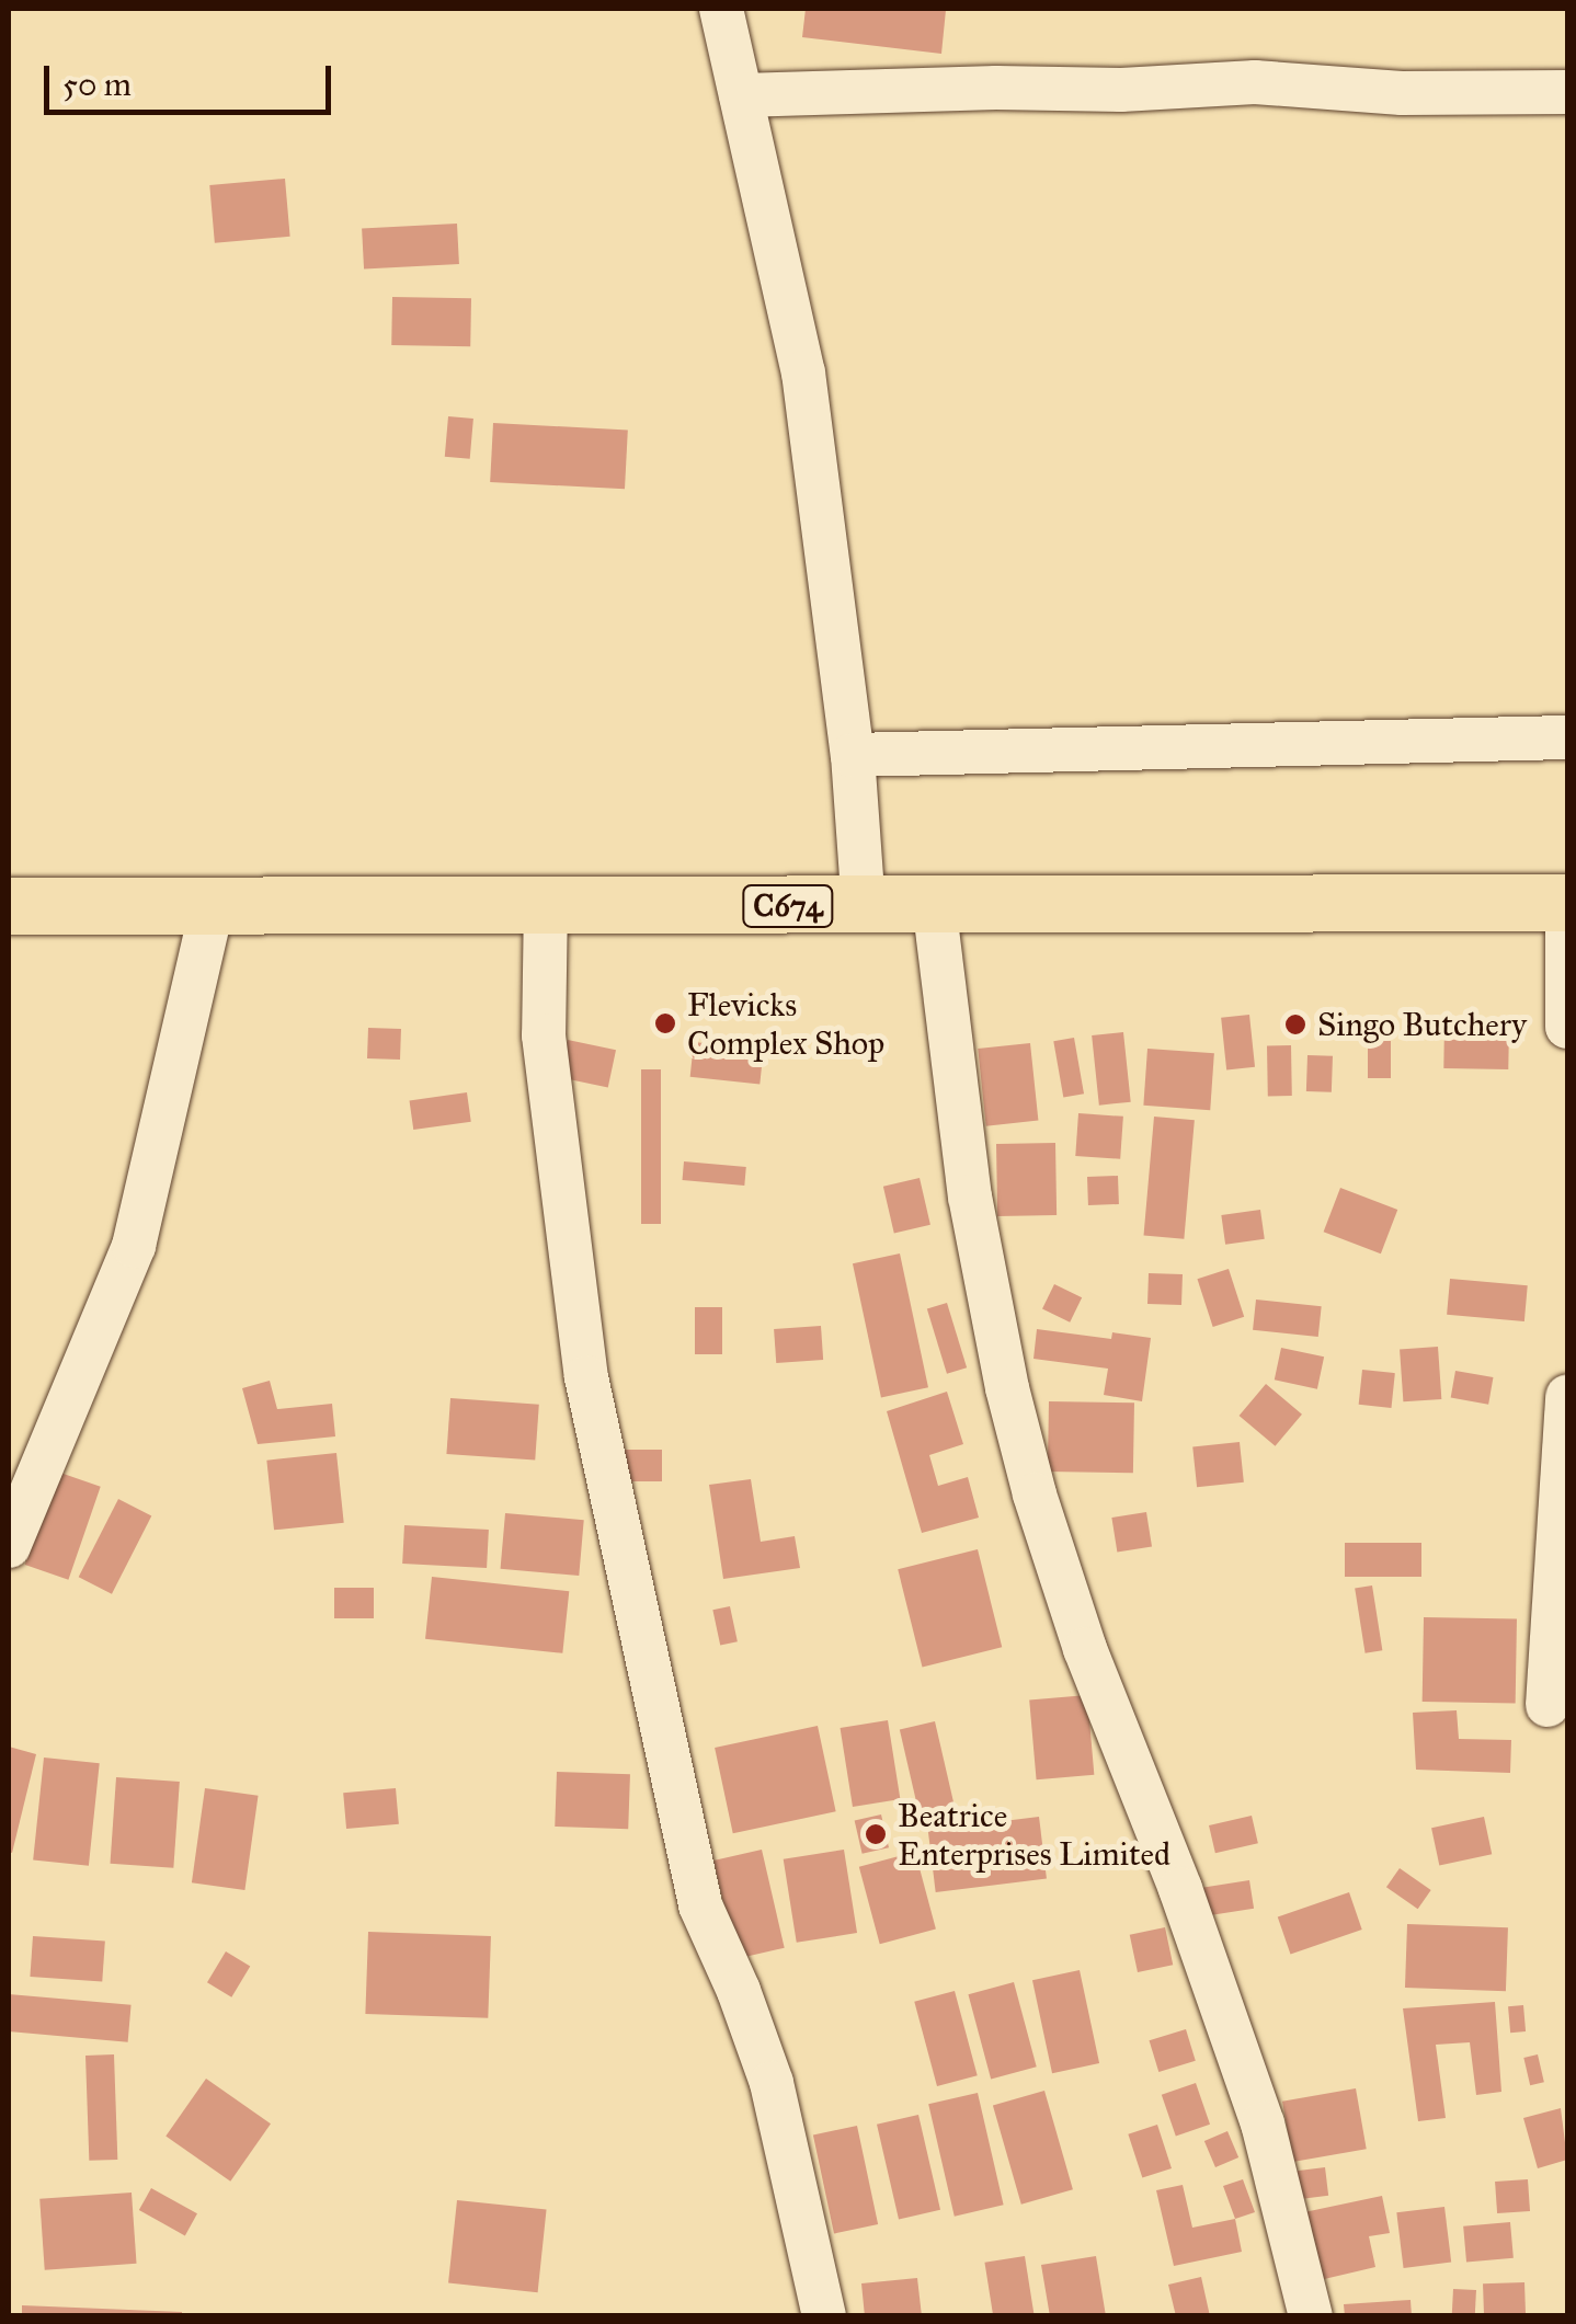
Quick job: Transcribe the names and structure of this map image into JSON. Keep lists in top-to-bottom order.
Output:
{
  "streets": {
    "main road": ["C674"]
  },
  "places": ["Flevicks Complex Shop", "Singo Butchery", "Beatrice Enterprises Limited"],
  "scale_bar": "50 m"
}
